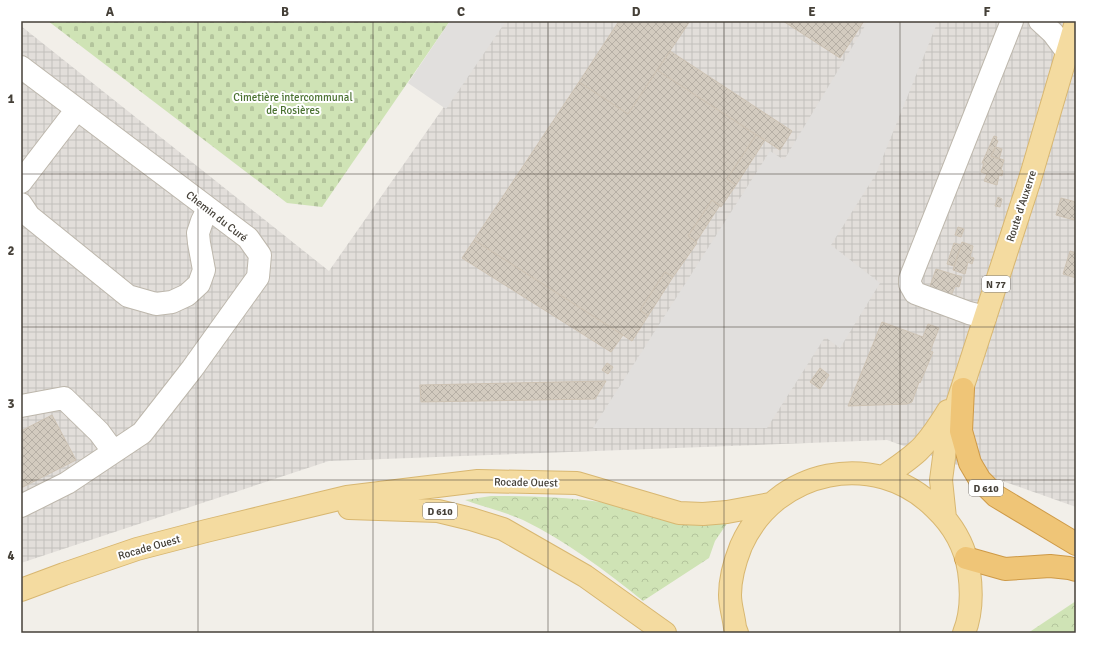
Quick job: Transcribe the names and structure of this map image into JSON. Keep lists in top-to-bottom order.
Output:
{
  "streets": {
    "highway": ["D 610"],
    "main road": ["Route d'Auxerre", "N 77", "Rocade Ouest"],
    "street": ["Chemin du Curé"]
  },
  "crossings": [
    ["Route d'Auxerre", "D 610"]
  ],
  "parks": ["Cimetière intercommunal de Rosières"],
  "grid": {
    "columns": [
      "A",
      "B",
      "C",
      "D",
      "E",
      "F"
    ],
    "rows": [
      "1",
      "2",
      "3",
      "4"
    ]
  }
}
